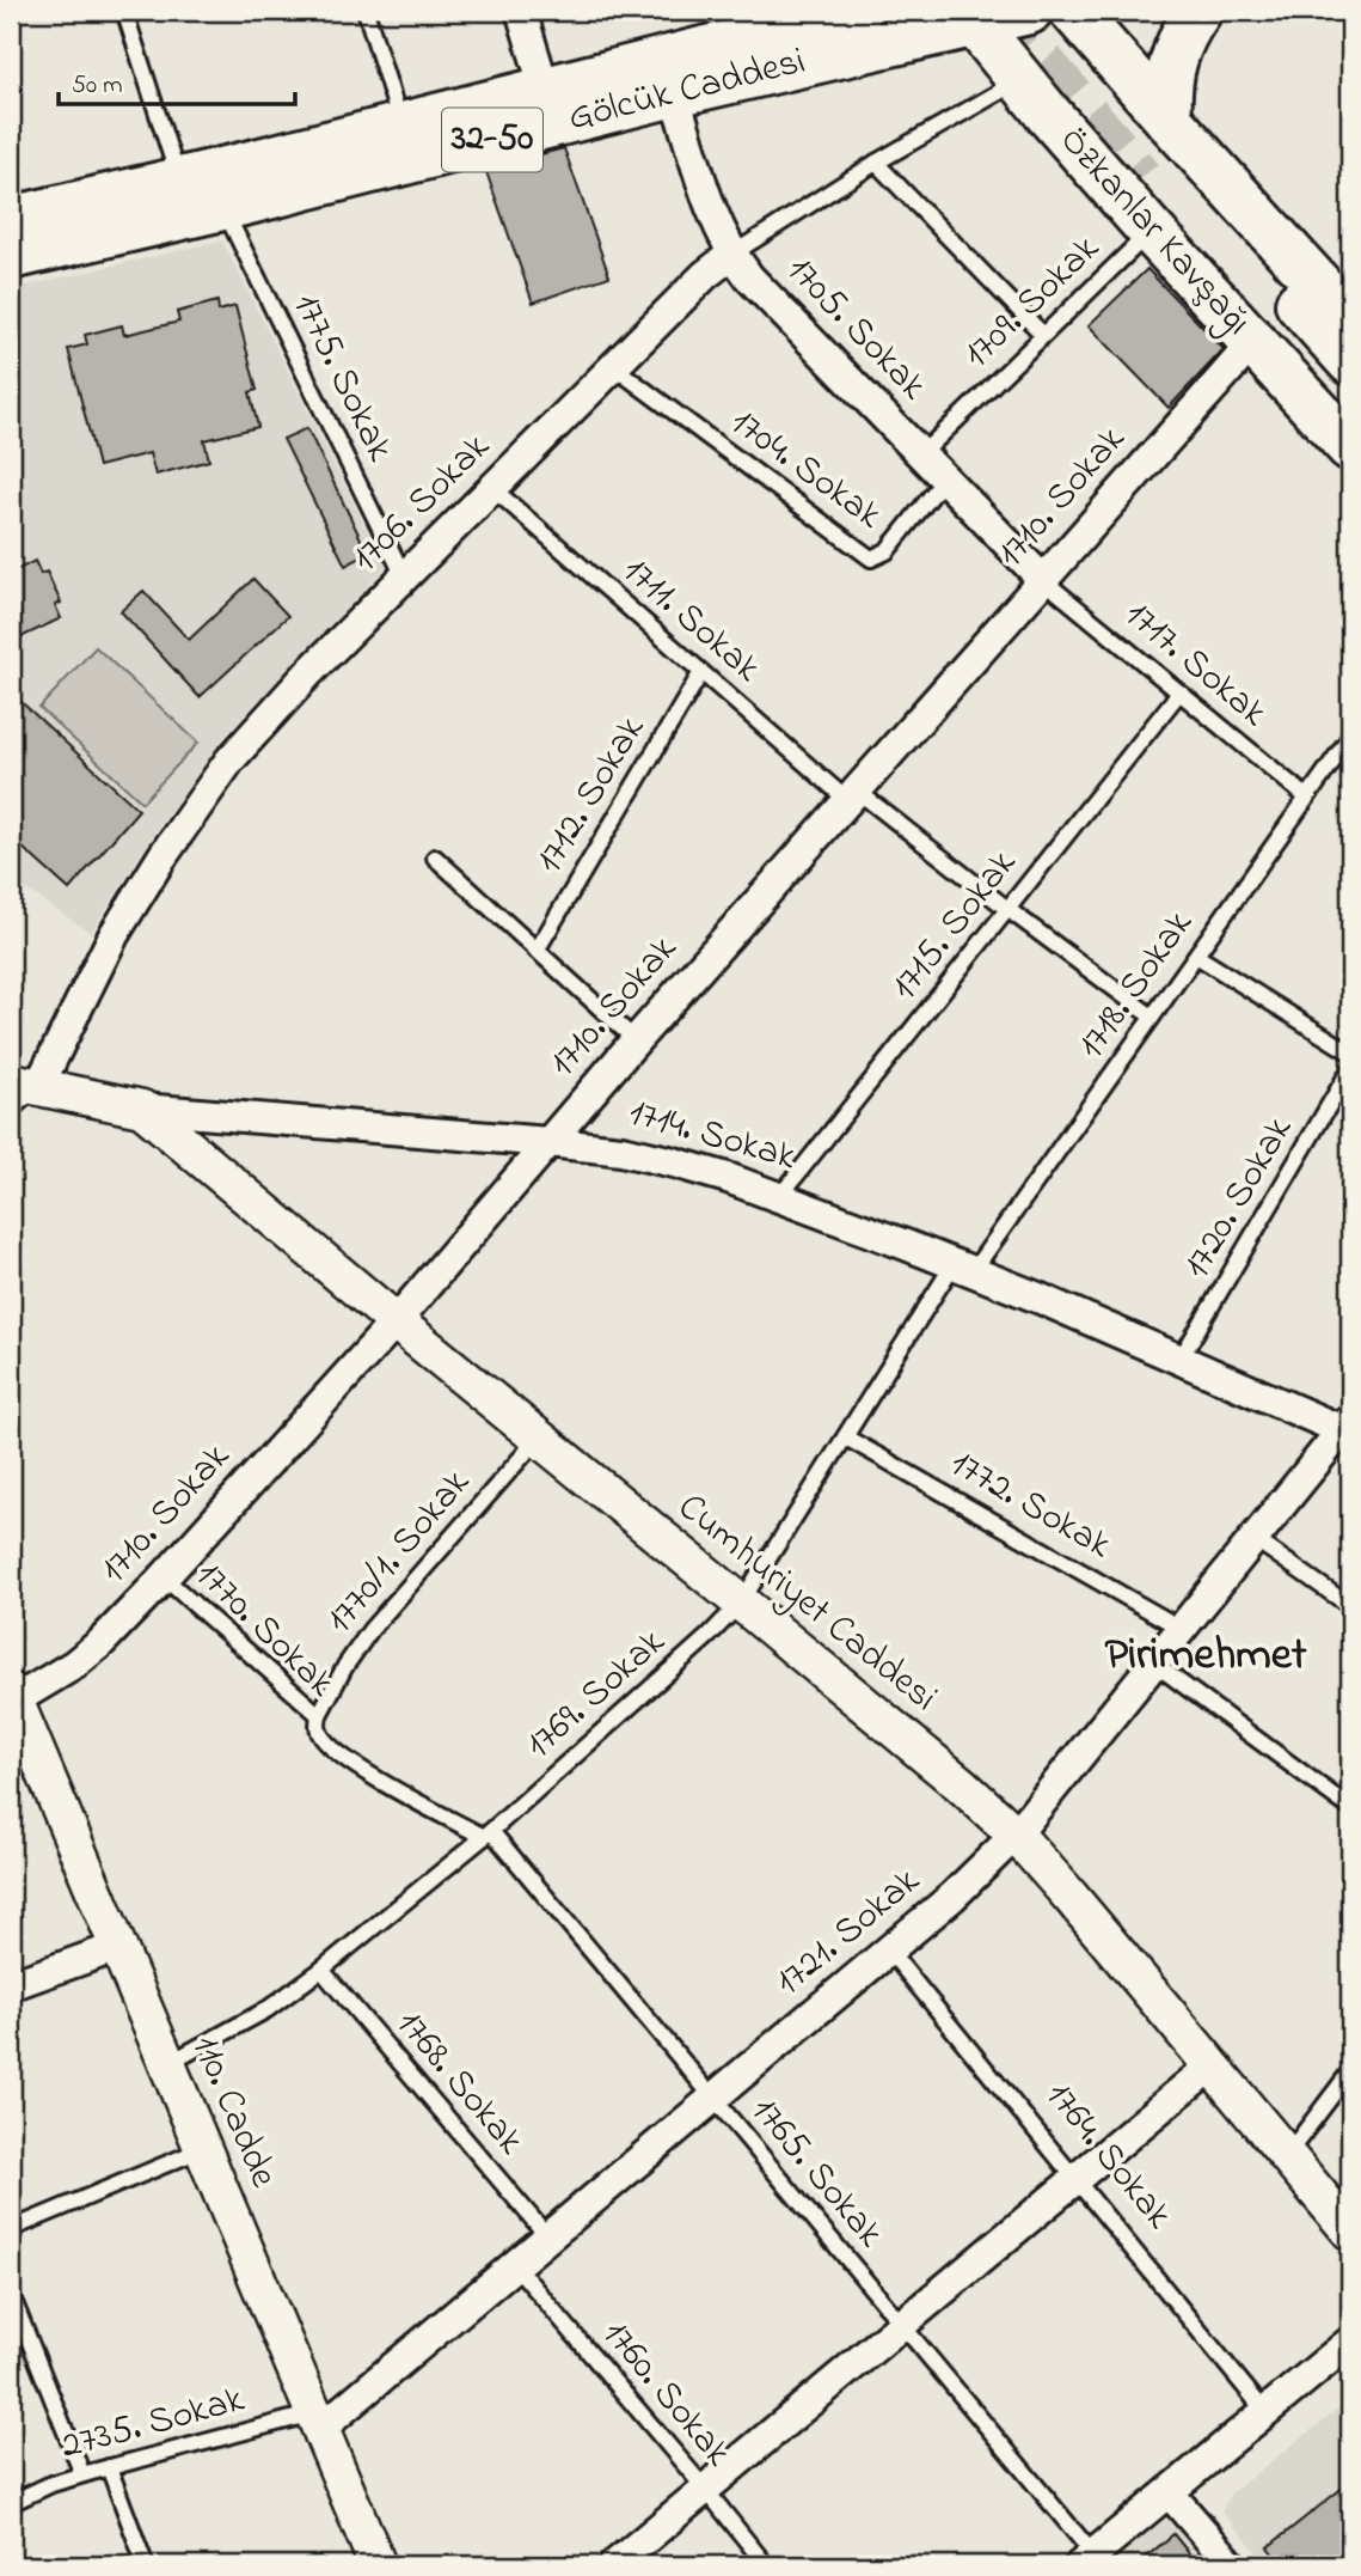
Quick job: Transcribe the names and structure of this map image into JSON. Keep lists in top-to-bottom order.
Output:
{
  "streets": {
    "main road": ["Gölcük Caddesi", "32-50", "Özkanlar Kavşağı"],
    "street": [
      "1705. Sokak",
      "1710. Sokak",
      "1706. Sokak",
      "1714. Sokak",
      "Cumhuriyet Caddesi",
      "1721. Sokak",
      "110. Cadde"
    ],
    "lane": [
      "1709. Sokak",
      "1775. Sokak",
      "1704. Sokak",
      "1711. Sokak",
      "1717. Sokak",
      "1712. Sokak",
      "1715. Sokak",
      "1718. Sokak",
      "1720. Sokak",
      "1772. Sokak",
      "1770/1. Sokak",
      "1770. Sokak",
      "1769. Sokak",
      "1768. Sokak",
      "1764. Sokak",
      "1765. Sokak",
      "1760. Sokak",
      "2735. Sokak"
    ]
  },
  "crossings": [
    ["Gölcük Caddesi", "32-50"],
    ["Gölcük Caddesi", "Özkanlar Kavşağı"],
    ["Gölcük Caddesi", "1705. Sokak"],
    ["Gölcük Caddesi", "1775. Sokak"],
    ["32-50", "Özkanlar Kavşağı"],
    ["Özkanlar Kavşağı", "1709. Sokak"],
    ["Özkanlar Kavşağı", "1710. Sokak"],
    ["Özkanlar Kavşağı", "1706. Sokak"],
    ["1709. Sokak", "1705. Sokak"],
    ["1705. Sokak", "1704. Sokak"],
    ["1705. Sokak", "1710. Sokak"],
    ["1705. Sokak", "1706. Sokak"],
    ["1705. Sokak", "1717. Sokak"],
    ["1775. Sokak", "1706. Sokak"],
    ["1704. Sokak", "1706. Sokak"],
    ["1710. Sokak", "1711. Sokak"],
    ["1710. Sokak", "1717. Sokak"],
    ["1710. Sokak", "1714. Sokak"],
    ["1710. Sokak", "Cumhuriyet Caddesi"],
    ["1710. Sokak", "1770. Sokak"],
    ["1710. Sokak", "110. Cadde"],
    ["1706. Sokak", "1711. Sokak"],
    ["1706. Sokak", "1714. Sokak"],
    ["1711. Sokak", "1712. Sokak"],
    ["1711. Sokak", "1715. Sokak"],
    ["1711. Sokak", "1718. Sokak"],
    ["1717. Sokak", "1715. Sokak"],
    ["1717. Sokak", "1718. Sokak"],
    ["1715. Sokak", "1714. Sokak"],
    ["1718. Sokak", "1714. Sokak"],
    ["1718. Sokak", "1769. Sokak"],
    ["1714. Sokak", "1720. Sokak"],
    ["1714. Sokak", "Cumhuriyet Caddesi"],
    ["1714. Sokak", "1769. Sokak"],
    ["1714. Sokak", "1721. Sokak"],
    ["1772. Sokak", "1769. Sokak"],
    ["1772. Sokak", "1721. Sokak"],
    ["1770/1. Sokak", "Cumhuriyet Caddesi"],
    ["1770/1. Sokak", "1770. Sokak"],
    ["Cumhuriyet Caddesi", "1769. Sokak"],
    ["Cumhuriyet Caddesi", "1721. Sokak"],
    ["1770. Sokak", "1769. Sokak"],
    ["1770. Sokak", "1765. Sokak"],
    ["1769. Sokak", "1768. Sokak"],
    ["1769. Sokak", "110. Cadde"],
    ["1769. Sokak", "1765. Sokak"],
    ["1721. Sokak", "1768. Sokak"],
    ["1721. Sokak", "110. Cadde"],
    ["1721. Sokak", "1764. Sokak"],
    ["1721. Sokak", "1765. Sokak"],
    ["1721. Sokak", "1760. Sokak"],
    ["1721. Sokak", "2735. Sokak"],
    ["110. Cadde", "2735. Sokak"]
  ],
  "districts": ["Pirimehmet"],
  "scale_bar": "50 m"
}
